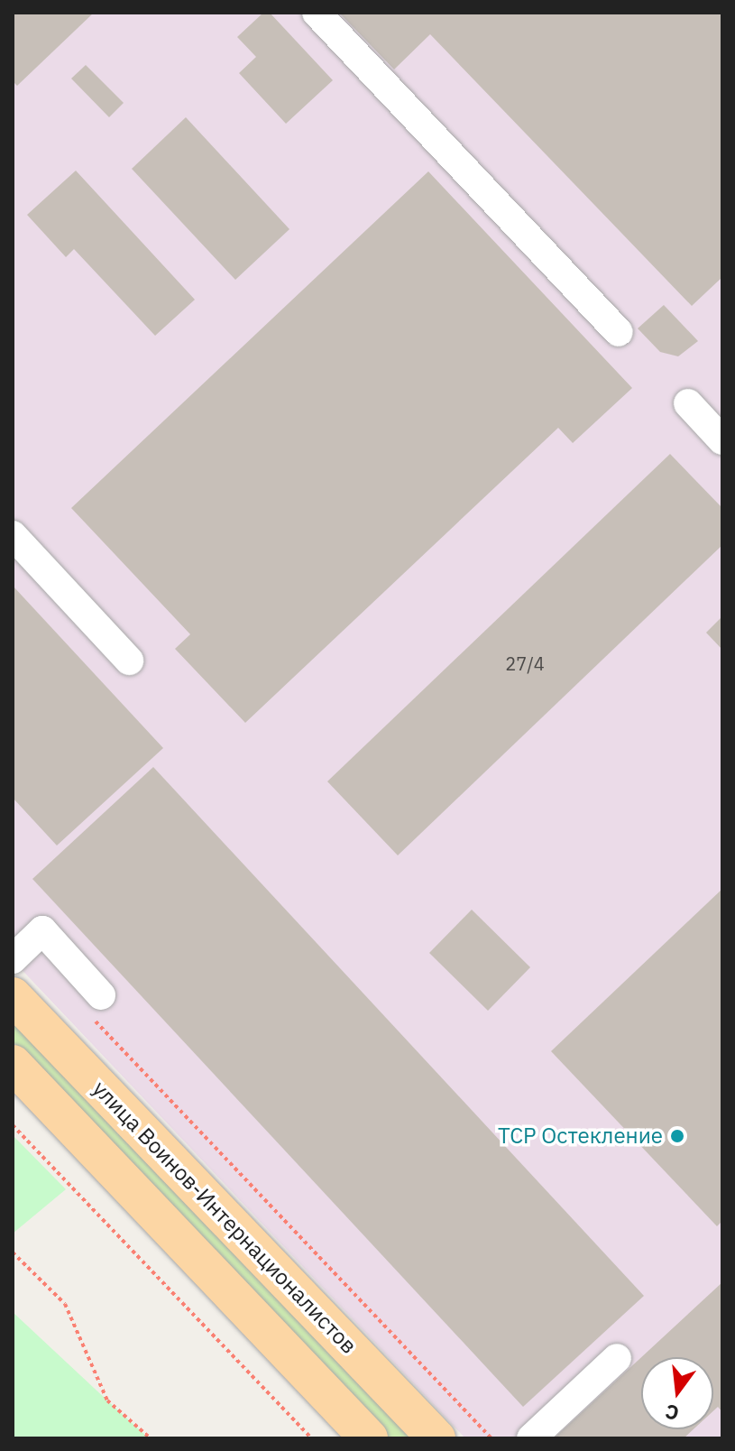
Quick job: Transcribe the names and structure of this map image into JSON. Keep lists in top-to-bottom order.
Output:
{
  "streets": {
    "main road": ["улица Воинов-Интернационалистов"]
  },
  "places": ["ТСР Остекление"],
  "house_numbers": ["27/4"],
  "north": "bottom"
}
